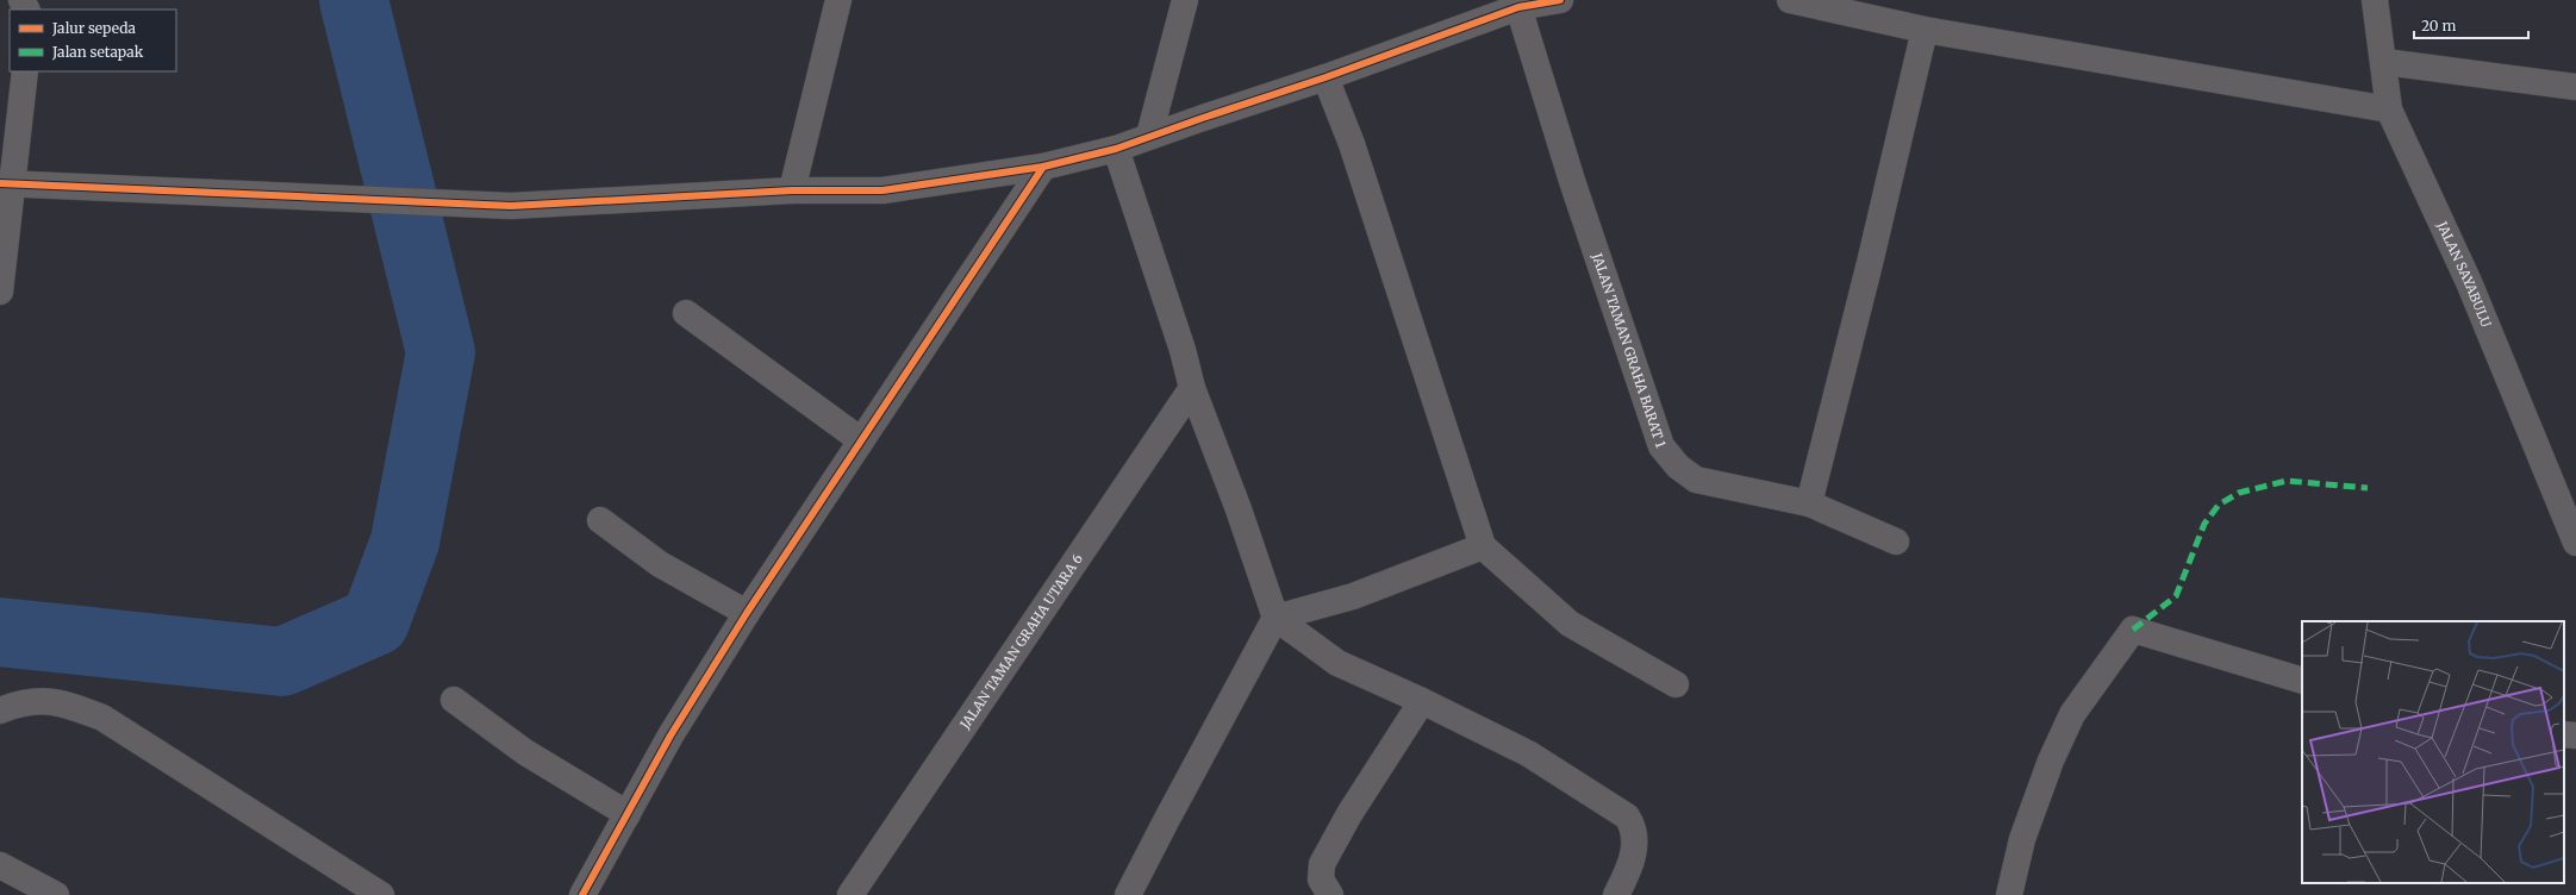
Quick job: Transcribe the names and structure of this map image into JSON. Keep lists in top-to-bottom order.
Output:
{
  "streets": {
    "street": ["JALAN SAYABULU", "JALAN TAMAN GRAHA BARAT 1", "JALAN TAMAN GRAHA UTARA 6"]
  },
  "legend": ["Jalur sepeda", "Jalan setapak"],
  "scale_bar": "20 m"
}
